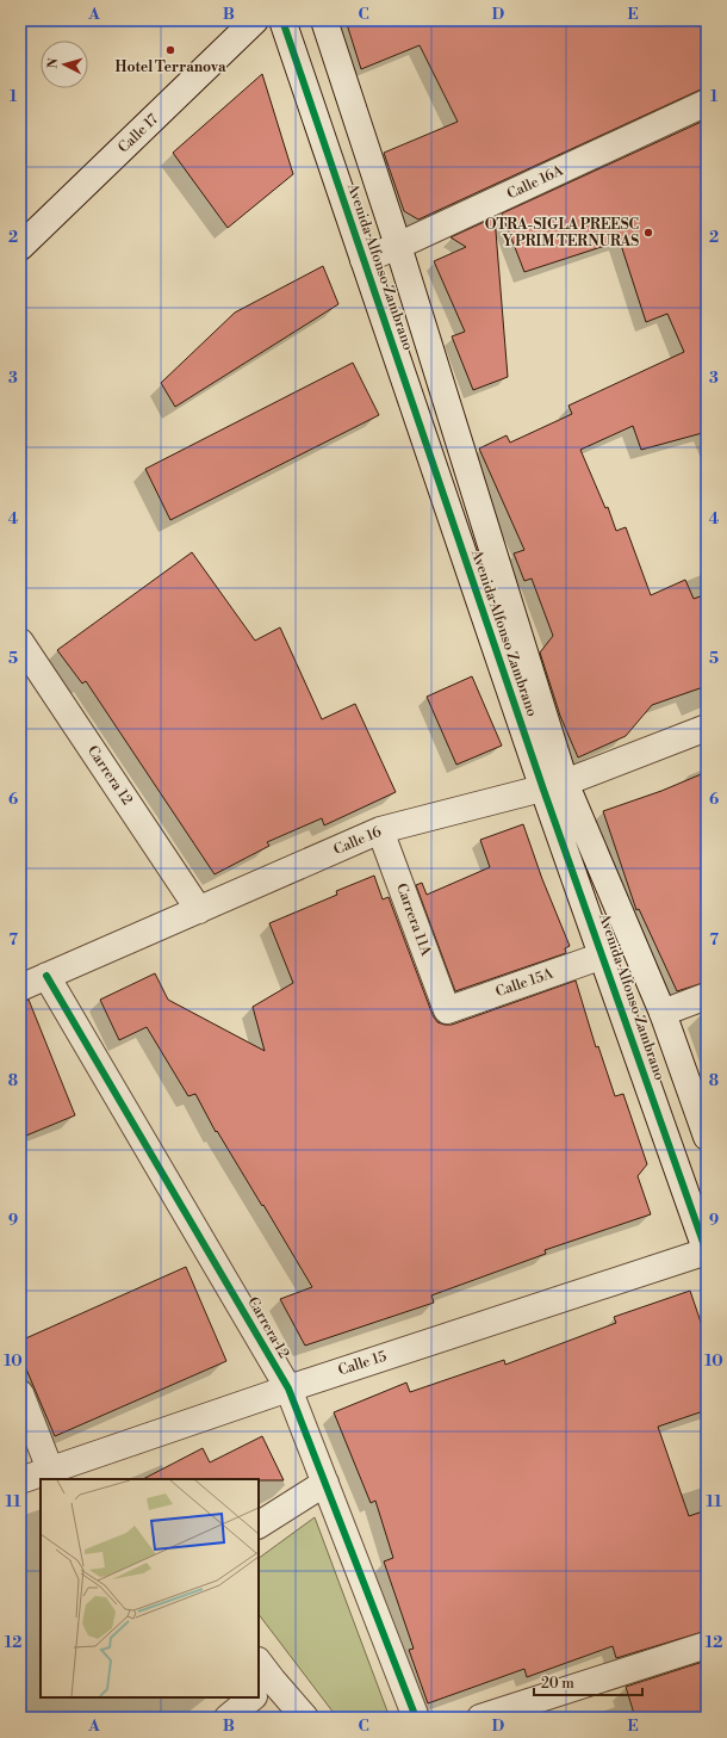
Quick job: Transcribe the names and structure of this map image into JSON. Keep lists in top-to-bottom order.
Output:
{
  "streets": {
    "street": [
      "Calle 17",
      "Calle 16A",
      "Avenida Alfonso Zambrano",
      "Carrera 12",
      "Calle 16",
      "Carrera 11A",
      "Calle 15A",
      "Calle 15"
    ]
  },
  "crossings": [
    ["Calle 16A", "Avenida Alfonso Zambrano"],
    ["Avenida Alfonso Zambrano", "Calle 16"],
    ["Avenida Alfonso Zambrano", "Calle 15A"],
    ["Avenida Alfonso Zambrano", "Calle 15"],
    ["Carrera 12", "Calle 16"],
    ["Carrera 12", "Calle 15"],
    ["Calle 16", "Carrera 11A"],
    ["Carrera 11A", "Calle 15A"]
  ],
  "places": ["Hotel Terranova", "OTRA-SIGLA PREESC Y PRIM TERNURAS"],
  "scale_bar": "20 m",
  "north": "left",
  "grid": {
    "columns": [
      "A",
      "B",
      "C",
      "D",
      "E"
    ],
    "rows": [
      "1",
      "2",
      "3",
      "4",
      "5",
      "6",
      "7",
      "8",
      "9",
      "10",
      "11",
      "12"
    ]
  }
}
